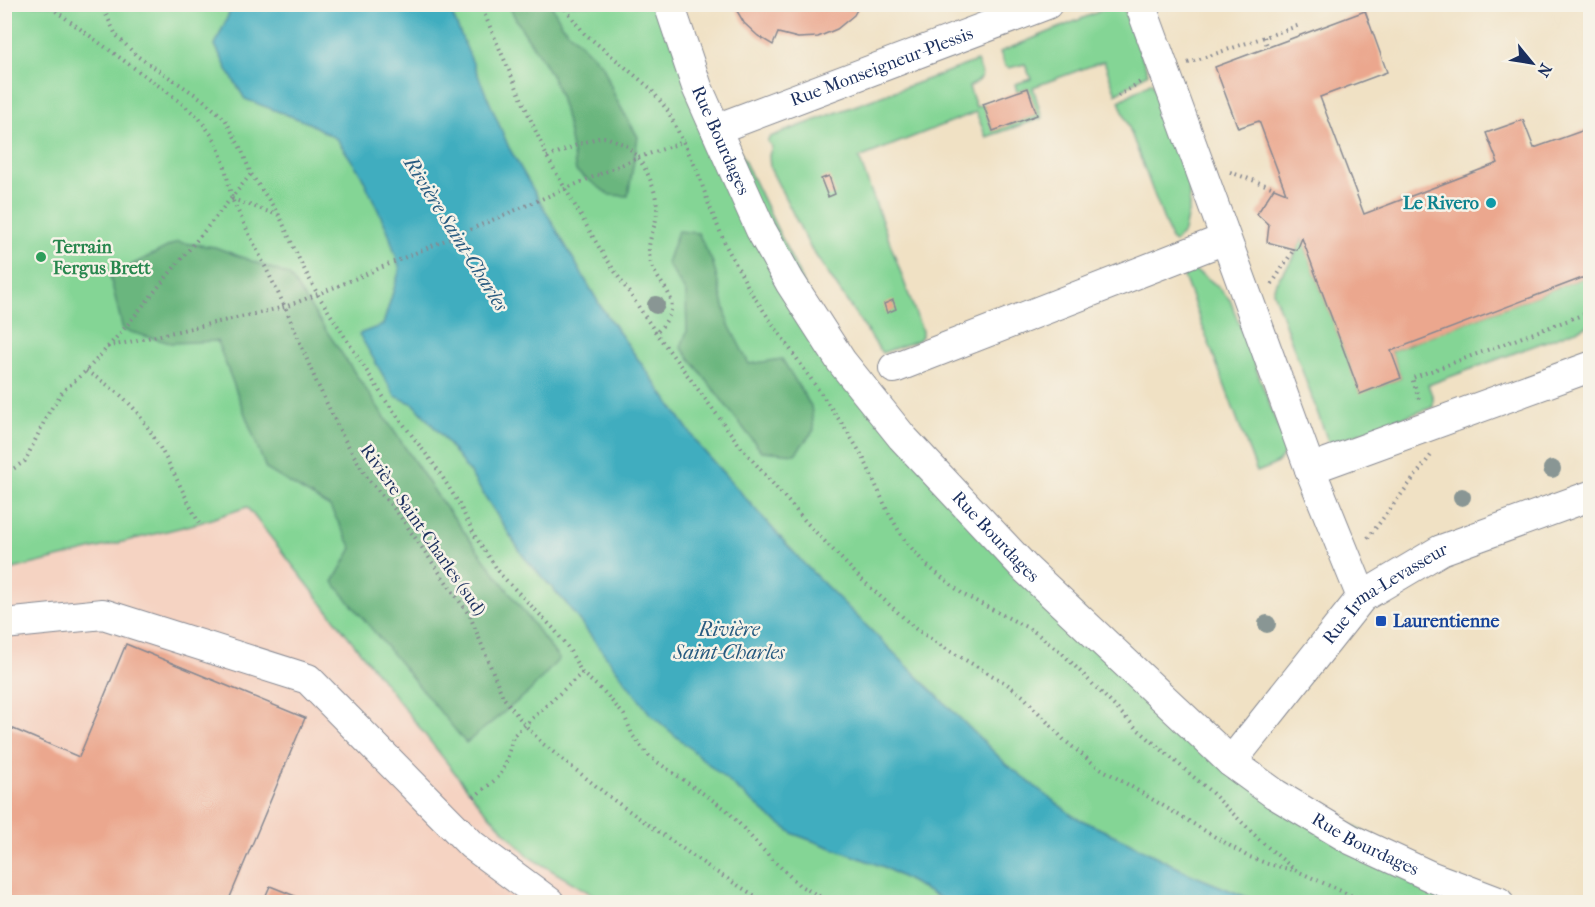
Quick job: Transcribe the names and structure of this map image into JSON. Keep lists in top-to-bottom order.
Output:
{
  "streets": {
    "street": ["Rue Monseigneur-Plessis", "Rue Bourdages", "Rue Irma-Levasseur"],
    "path": ["Rivière Saint-Charles (sud)"]
  },
  "crossings": [
    ["Rue Monseigneur-Plessis", "Rue Bourdages"],
    ["Rue Bourdages", "Rue Irma-Levasseur"]
  ],
  "water": ["Rivière Saint-Charles"],
  "places": {
    "other": ["Le Rivero", "Terrain Fergus Brett"],
    "transit": ["Laurentienne"]
  },
  "north": "bottom right"
}
